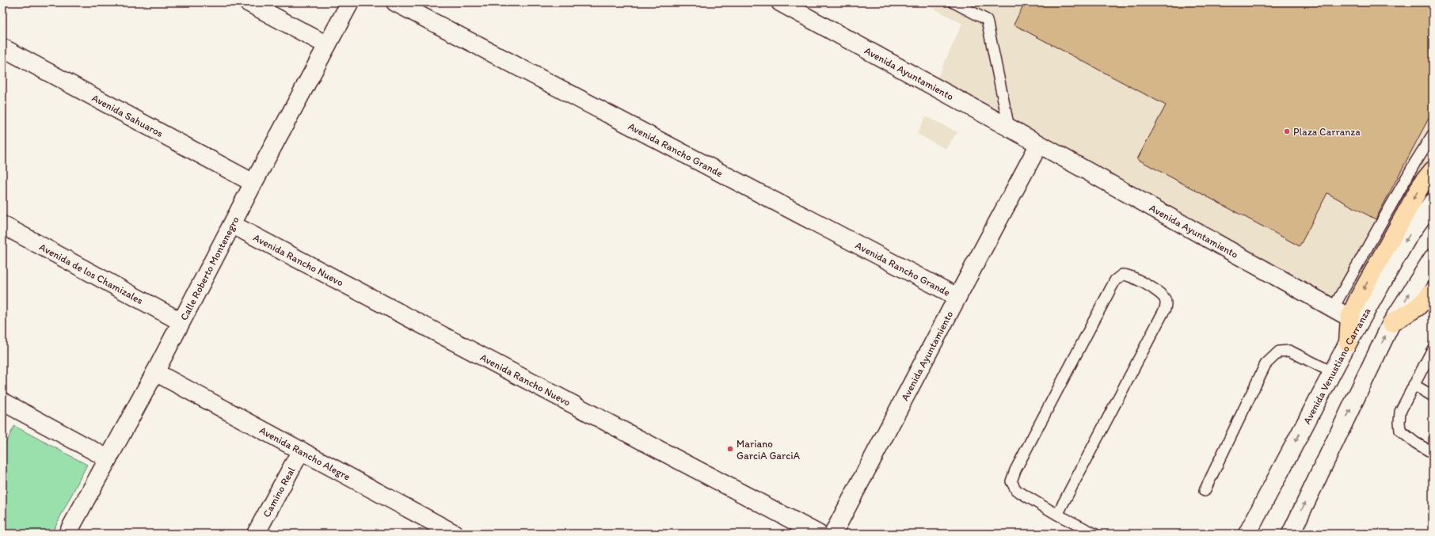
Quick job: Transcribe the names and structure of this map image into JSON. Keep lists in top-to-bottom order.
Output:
{
  "streets": {
    "street": [
      "Avenida Ayuntamiento",
      "Avenida Sahuaros",
      "Avenida Rancho Grande",
      "Avenida Rancho Nuevo",
      "Calle Roberto Montenegro",
      "Avenida de los Chamizales",
      "Avenida Venustiano Carranza",
      "Avenida Rancho Alegre",
      "Camino Real"
    ]
  },
  "crossings": [
    ["Avenida Ayuntamiento", "Avenida Rancho Grande"],
    ["Avenida Sahuaros", "Calle Roberto Montenegro"],
    ["Avenida Rancho Nuevo", "Calle Roberto Montenegro"],
    ["Calle Roberto Montenegro", "Avenida de los Chamizales"],
    ["Calle Roberto Montenegro", "Avenida Rancho Alegre"],
    ["Avenida Rancho Alegre", "Camino Real"]
  ],
  "places": ["Plaza Carranza", "Mariano GarciA GarciA"]
}
